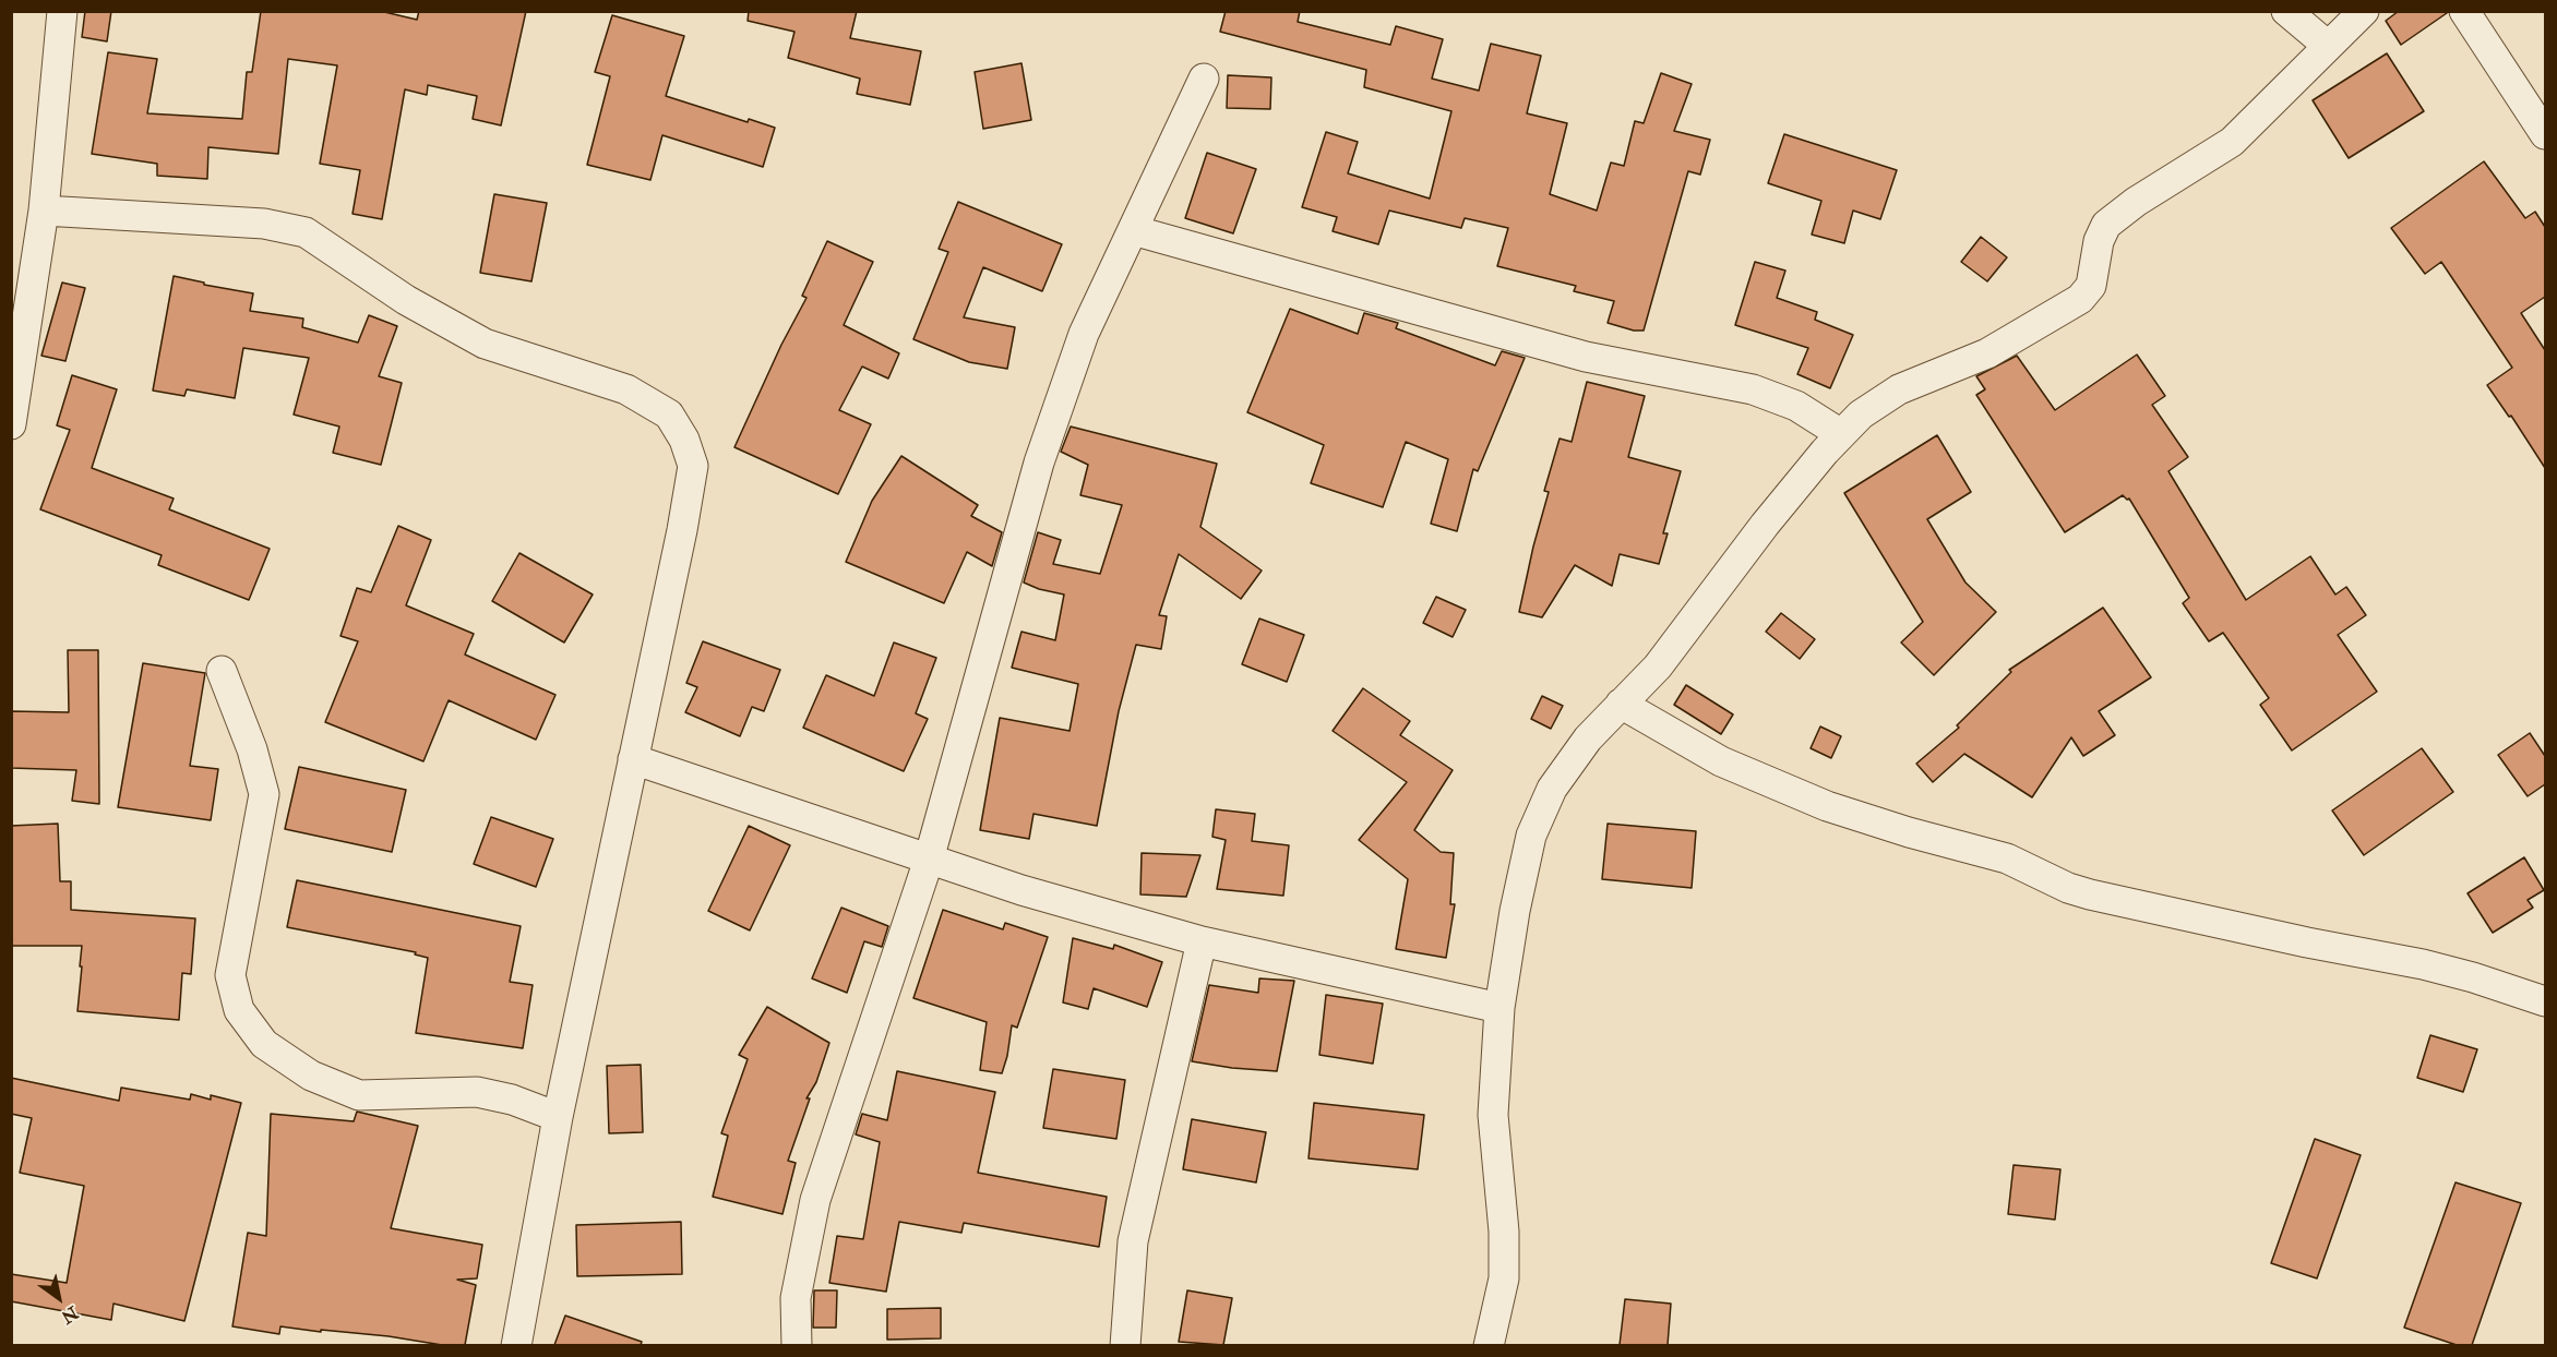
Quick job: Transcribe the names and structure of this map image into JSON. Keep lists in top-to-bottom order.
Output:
{
  "north": "bottom right"
}
